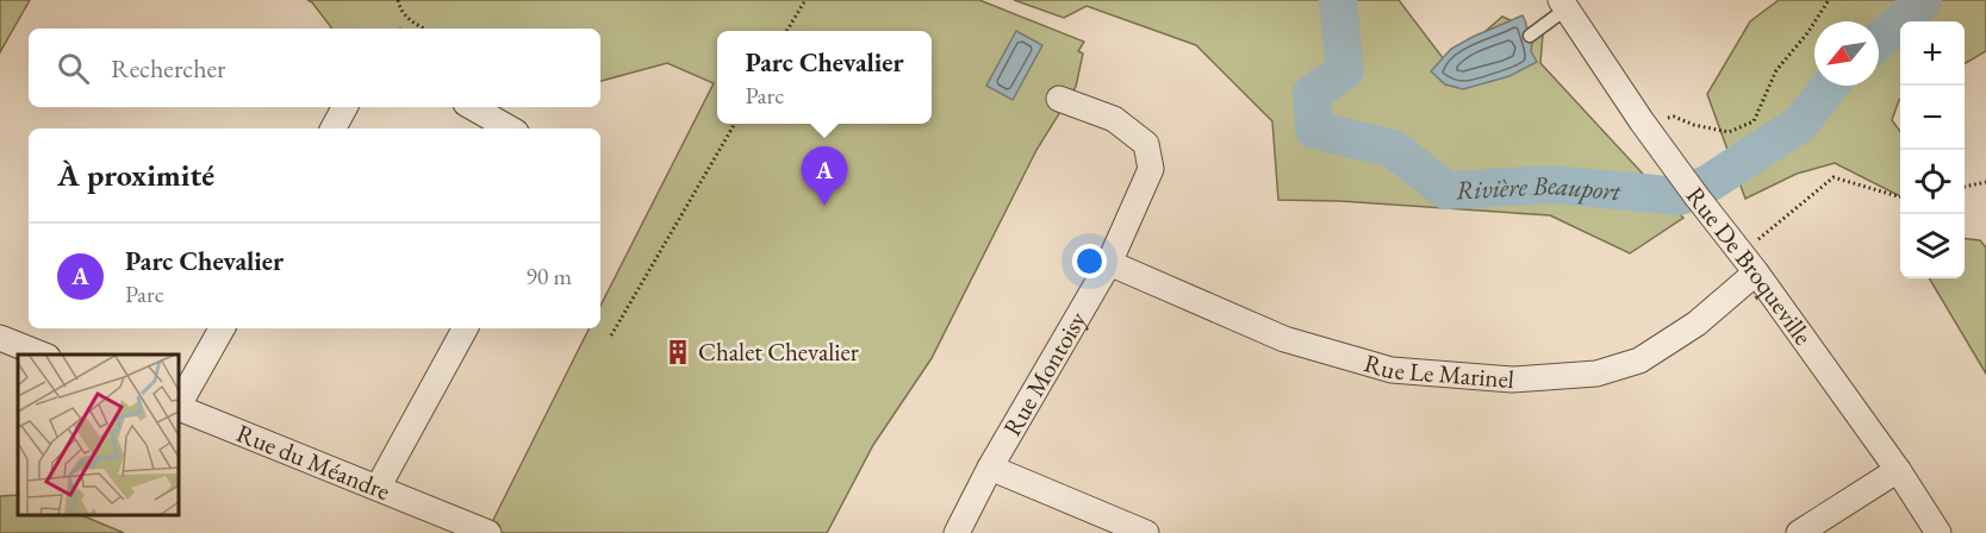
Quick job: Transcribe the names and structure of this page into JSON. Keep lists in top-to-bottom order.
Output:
{
  "streets": {
    "street": [
      "Rue De Broqueville",
      "Rue Le Marinel",
      "Rue Montoisy",
      "Rue du Méandre"
    ]
  },
  "crossings": [
    ["Rue De Broqueville", "Rue Le Marinel"],
    ["Rue Le Marinel", "Rue Montoisy"]
  ],
  "water": ["Rivière Beauport"],
  "places": {
    "building": ["Chalet Chevalier"]
  },
  "north": "bottom left",
  "page": {
    "map_buttons": ["+", "−"],
    "search": "Rechercher",
    "popup": ["Parc Chevalier", "Parc"],
    "heading": "À proximité",
    "pins": "A",
    "list": [
      {
        "mark": "A",
        "name": "Parc Chevalier",
        "note": "Parc",
        "value": "90 m"
      }
    ]
  }
}
